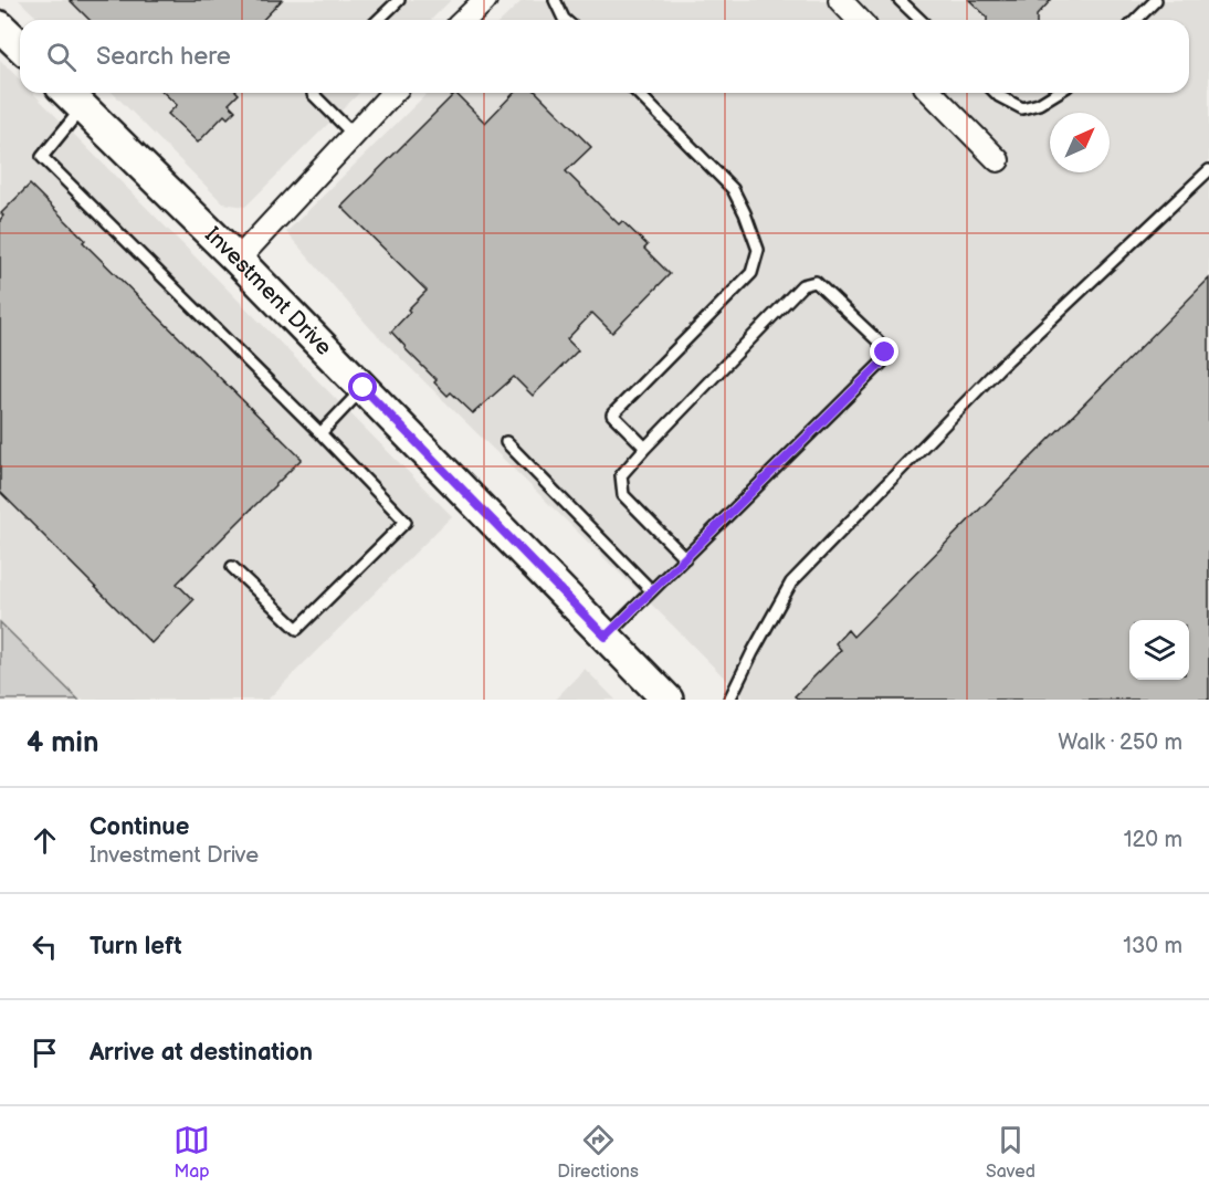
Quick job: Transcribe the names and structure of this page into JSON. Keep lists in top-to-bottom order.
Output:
{
  "streets": {
    "street": ["Investment Drive"]
  },
  "north": "top right",
  "page": {
    "search": "Search here",
    "heading": ["4 min", "Walk · 250 m"],
    "list": [
      ["Continue", "Investment Drive", "120 m"],
      ["Turn left", "130 m"],
      "Arrive at destination"
    ],
    "nav": ["Map", "Directions", "Saved"]
  }
}
